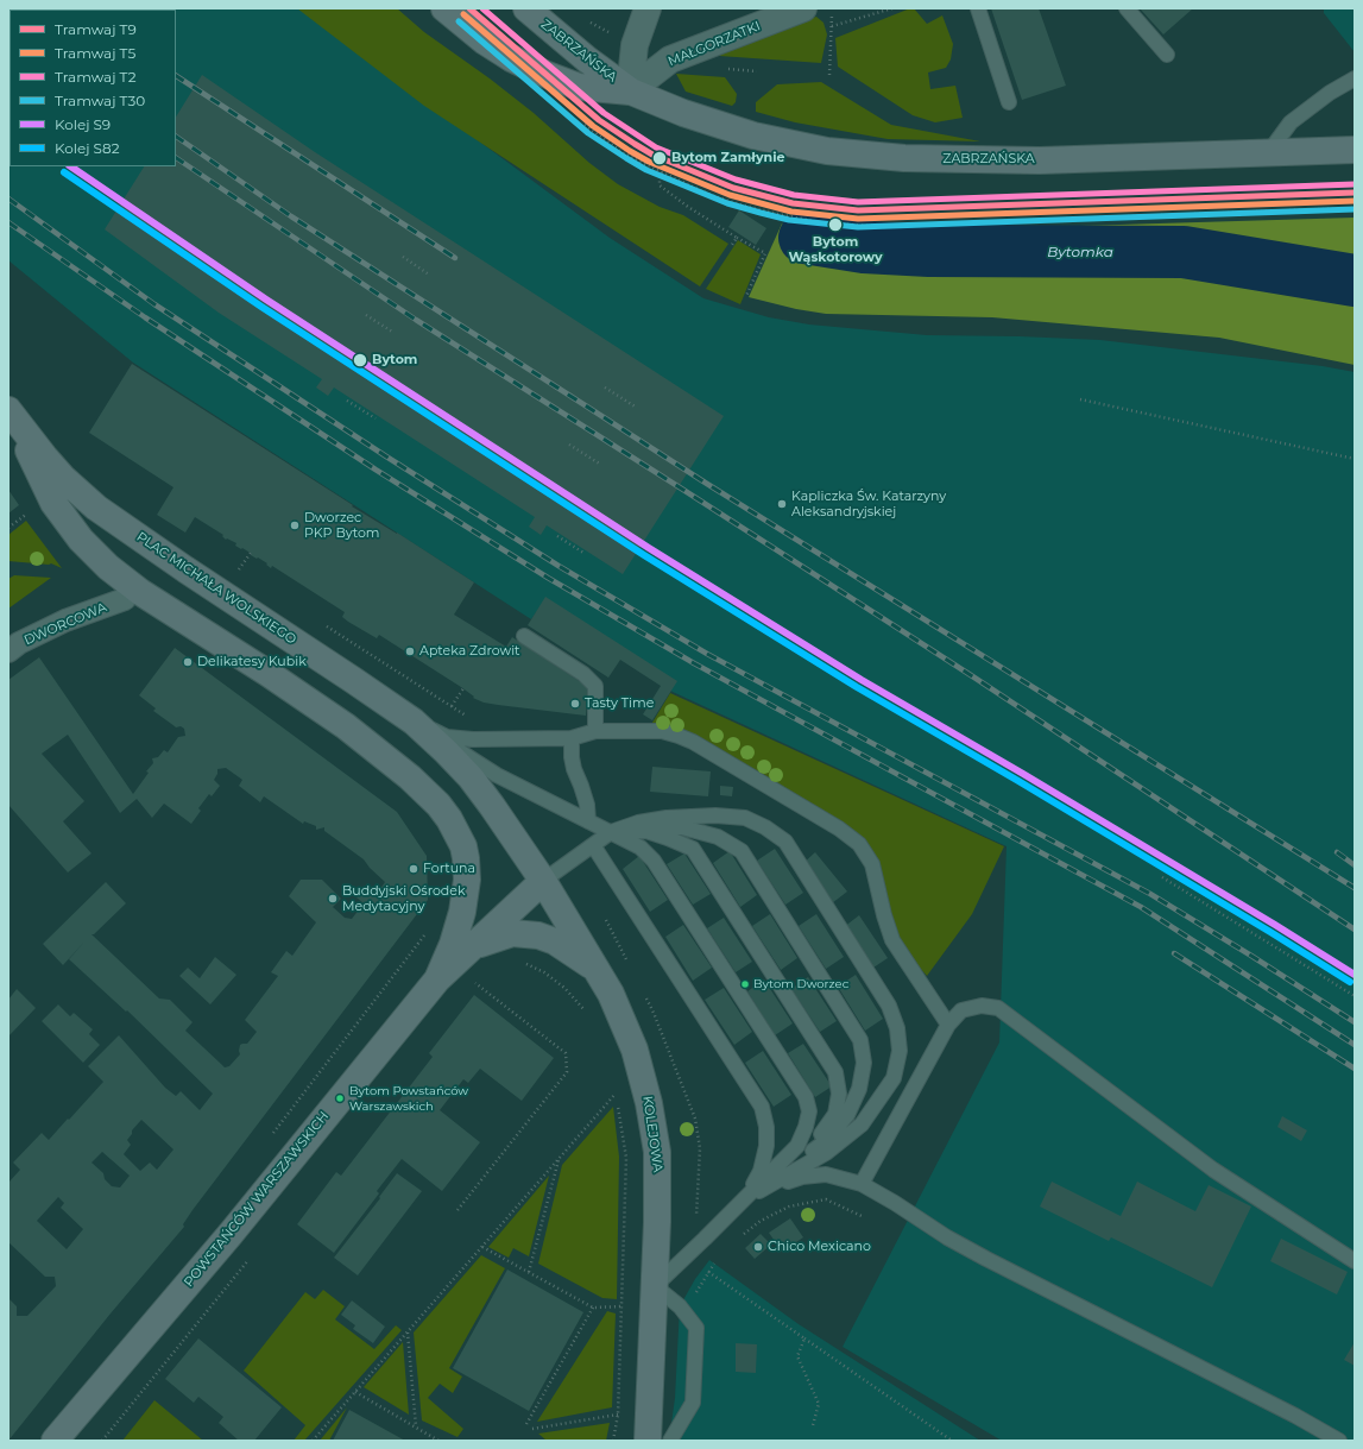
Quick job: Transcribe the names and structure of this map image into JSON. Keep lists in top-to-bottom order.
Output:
{
  "streets": {
    "main road": [
      "ZABRZAŃSKA",
      "PLAC MICHAŁA WOLSKIEGO",
      "KOLEJOWA",
      "POWSTAŃCÓW WARSZAWSKICH"
    ],
    "street": ["MAŁGORZATKI", "DWORCOWA"]
  },
  "crossings": [
    ["MAŁGORZATKI", "ZABRZAŃSKA"],
    ["PLAC MICHAŁA WOLSKIEGO", "KOLEJOWA"],
    ["PLAC MICHAŁA WOLSKIEGO", "POWSTAŃCÓW WARSZAWSKICH"],
    ["KOLEJOWA", "POWSTAŃCÓW WARSZAWSKICH"]
  ],
  "water": ["Bytomka"],
  "places": [
    "Bytom Zamłynie",
    "Bytom Wąskotorowy",
    "Bytom",
    "Kapliczka Św. Katarzyny Aleksandryjskiej",
    "Dworzec PKP Bytom",
    "Apteka Zdrowit",
    "Delikatesy Kubik",
    "Tasty Time",
    "Fortuna",
    "Buddyjski Ośrodek Medytacyjny",
    "Bytom Dworzec",
    "Bytom Powstańców Warszawskich",
    "Chico Mexicano"
  ],
  "lines": [
    "tram line T9",
    "tram line T2",
    "tram line T5",
    "tram line T30",
    "rail line S9",
    "rail line S82"
  ],
  "legend": [
    "Tramwaj T9",
    "Tramwaj T5",
    "Tramwaj T2",
    "Tramwaj T30",
    "Kolej S9",
    "Kolej S82"
  ]
}
